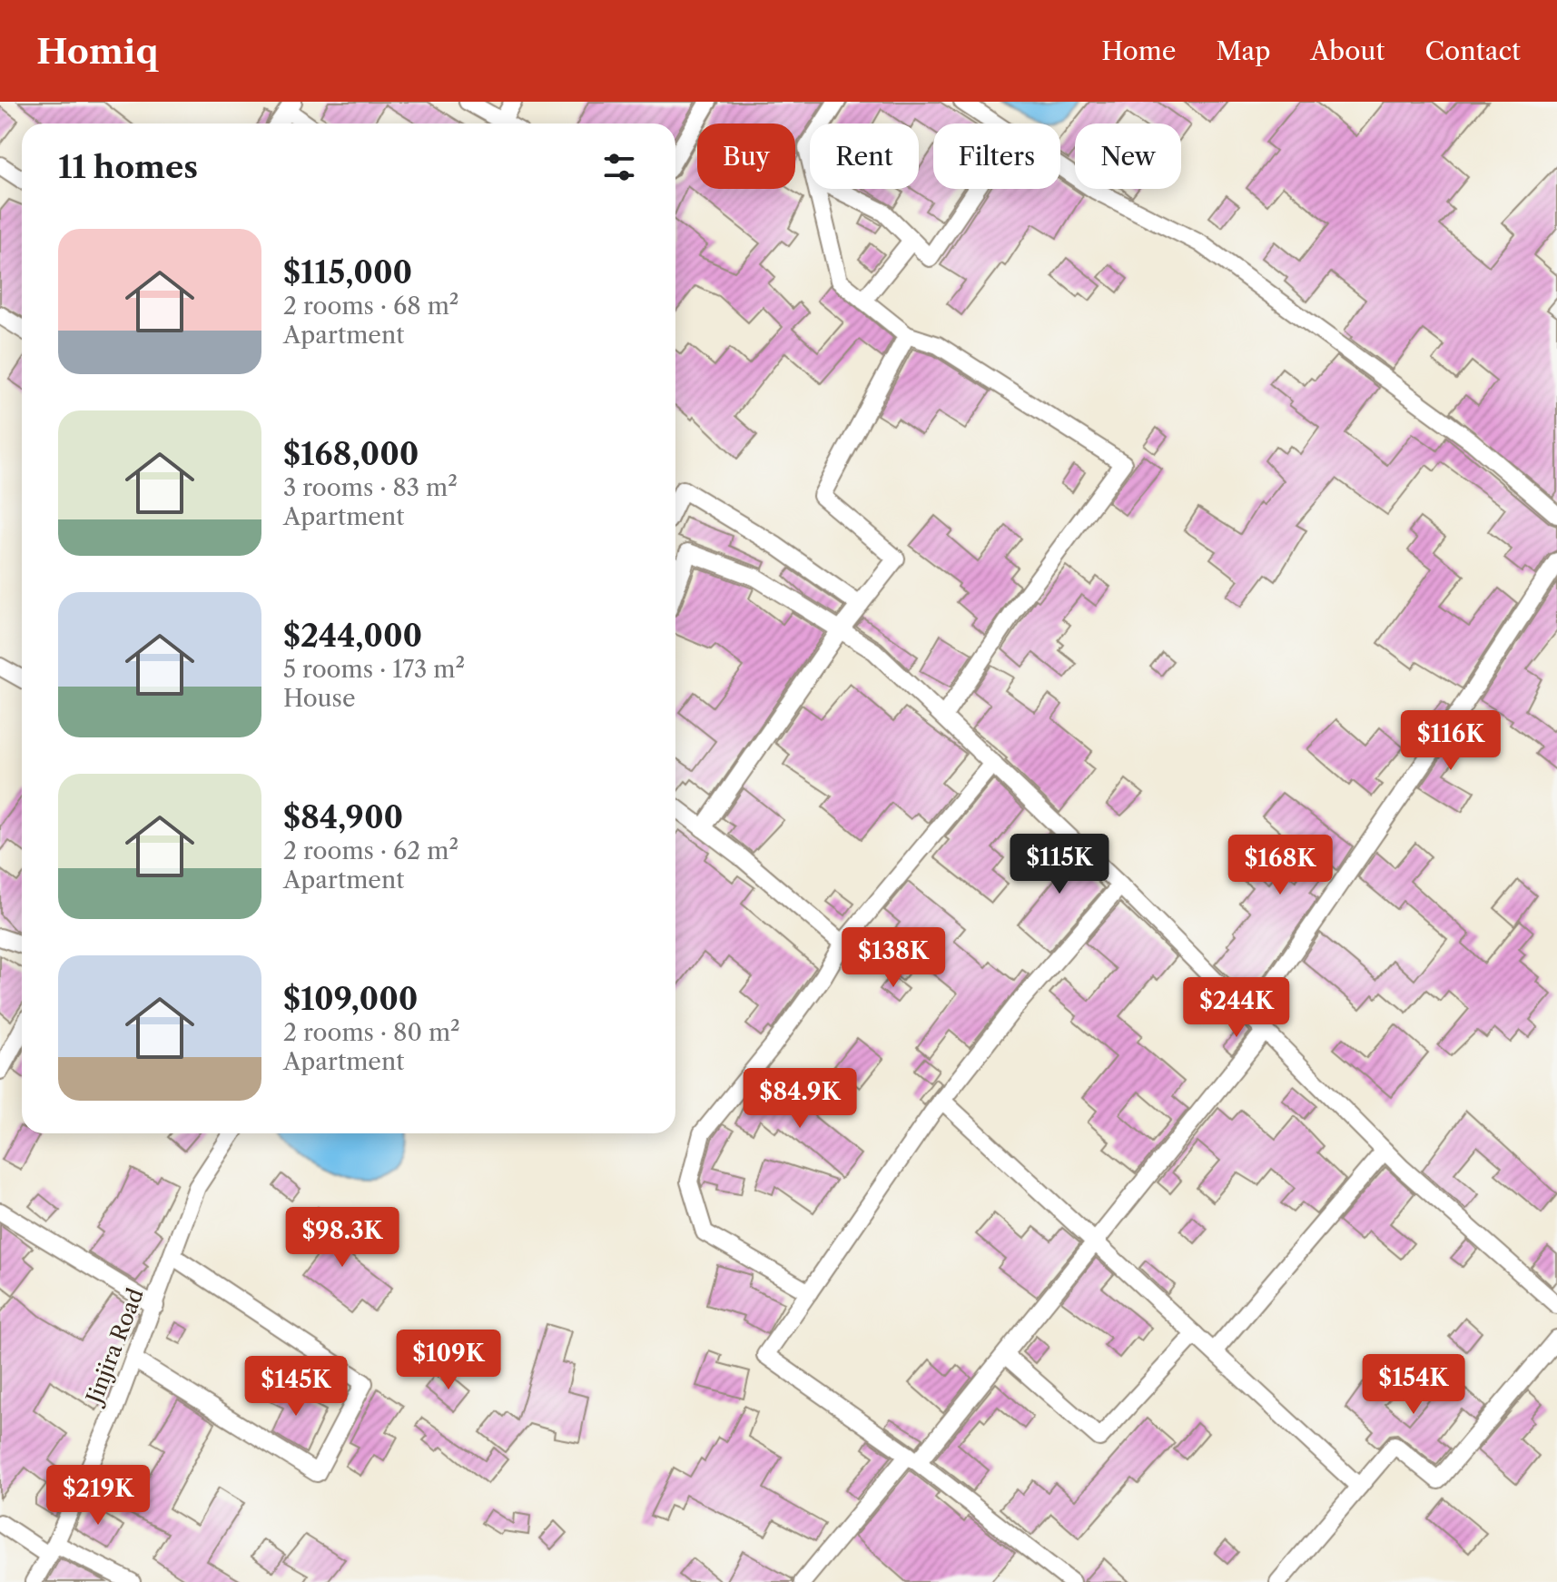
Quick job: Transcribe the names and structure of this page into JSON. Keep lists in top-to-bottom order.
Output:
{
  "streets": {
    "street": ["Jinjira Road"]
  },
  "page": {
    "header": "Homiq",
    "nav": [
      "Home",
      "Map",
      "About",
      "Contact"
    ],
    "chip": [
      "Buy",
      "Rent",
      "Filters",
      "New"
    ],
    "heading": "11 homes",
    "list": [
      {
        "name": "$115,000",
        "note": "2 rooms · 68 m² · Apartment"
      },
      {
        "name": "$168,000",
        "note": "3 rooms · 83 m² · Apartment"
      },
      {
        "name": "$244,000",
        "note": "5 rooms · 173 m² · House"
      },
      {
        "name": "$84,900",
        "note": "2 rooms · 62 m² · Apartment"
      },
      {
        "name": "$109,000",
        "note": "2 rooms · 80 m² · Apartment"
      }
    ],
    "price": [
      "$116K",
      "$115K",
      "$168K",
      "$138K",
      "$244K",
      "$84.9K",
      "$98.3K",
      "$109K",
      "$154K",
      "$145K",
      "$219K"
    ]
  }
}
